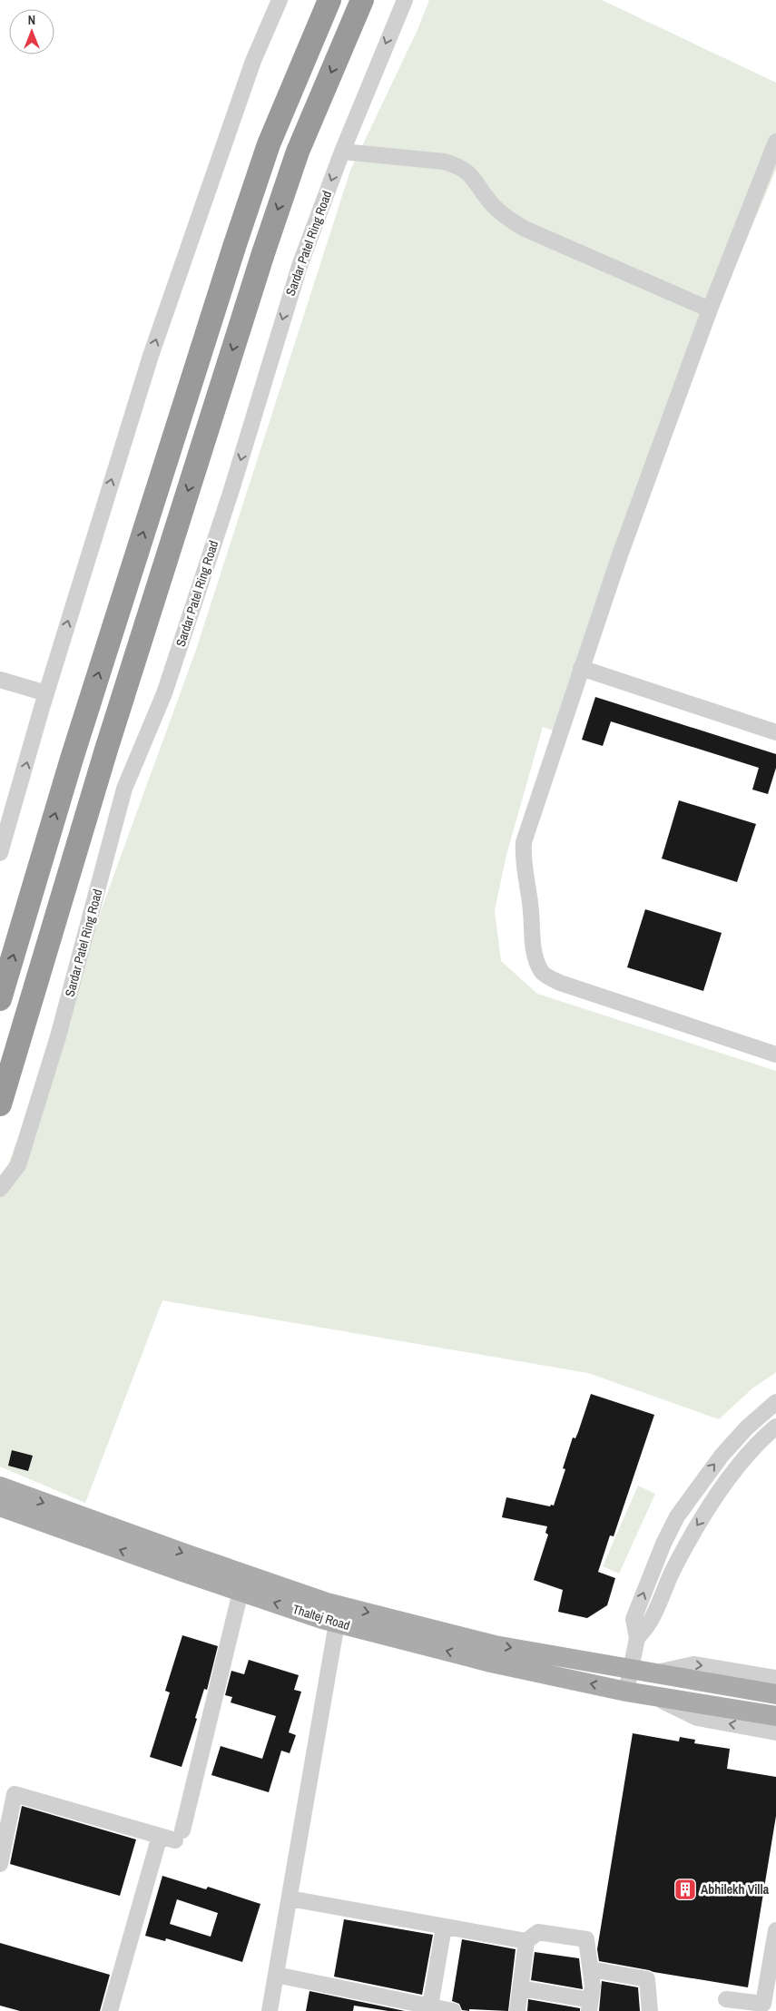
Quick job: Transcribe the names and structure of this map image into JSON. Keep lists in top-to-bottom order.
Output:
{
  "streets": {
    "main road": ["Thaltej Road"],
    "street": ["Sardar Patel Ring Road"]
  },
  "places": {
    "building": ["Abhilekh Villa"]
  },
  "north": "top"
}
